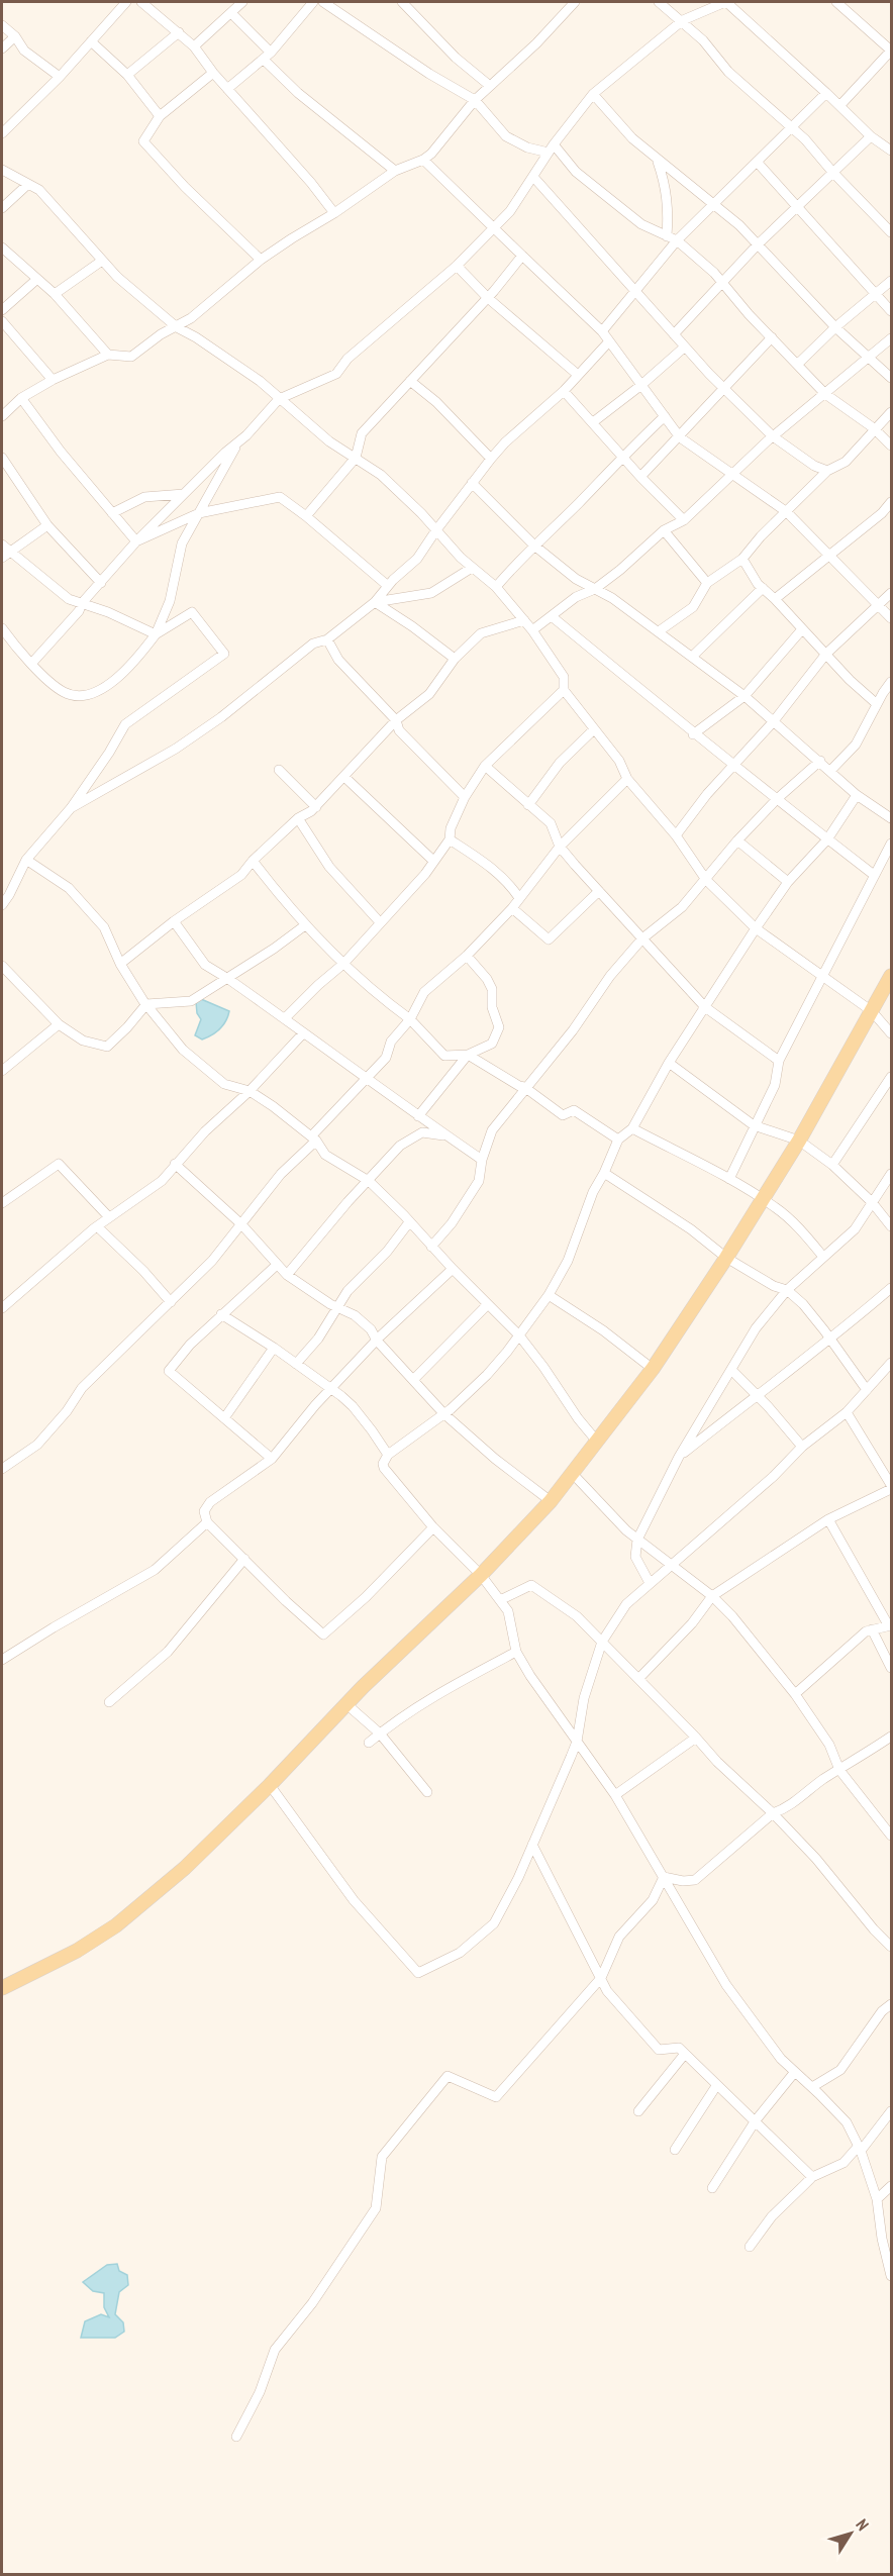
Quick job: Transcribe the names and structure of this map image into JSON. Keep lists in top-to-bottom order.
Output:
{
  "north": "top right"
}
